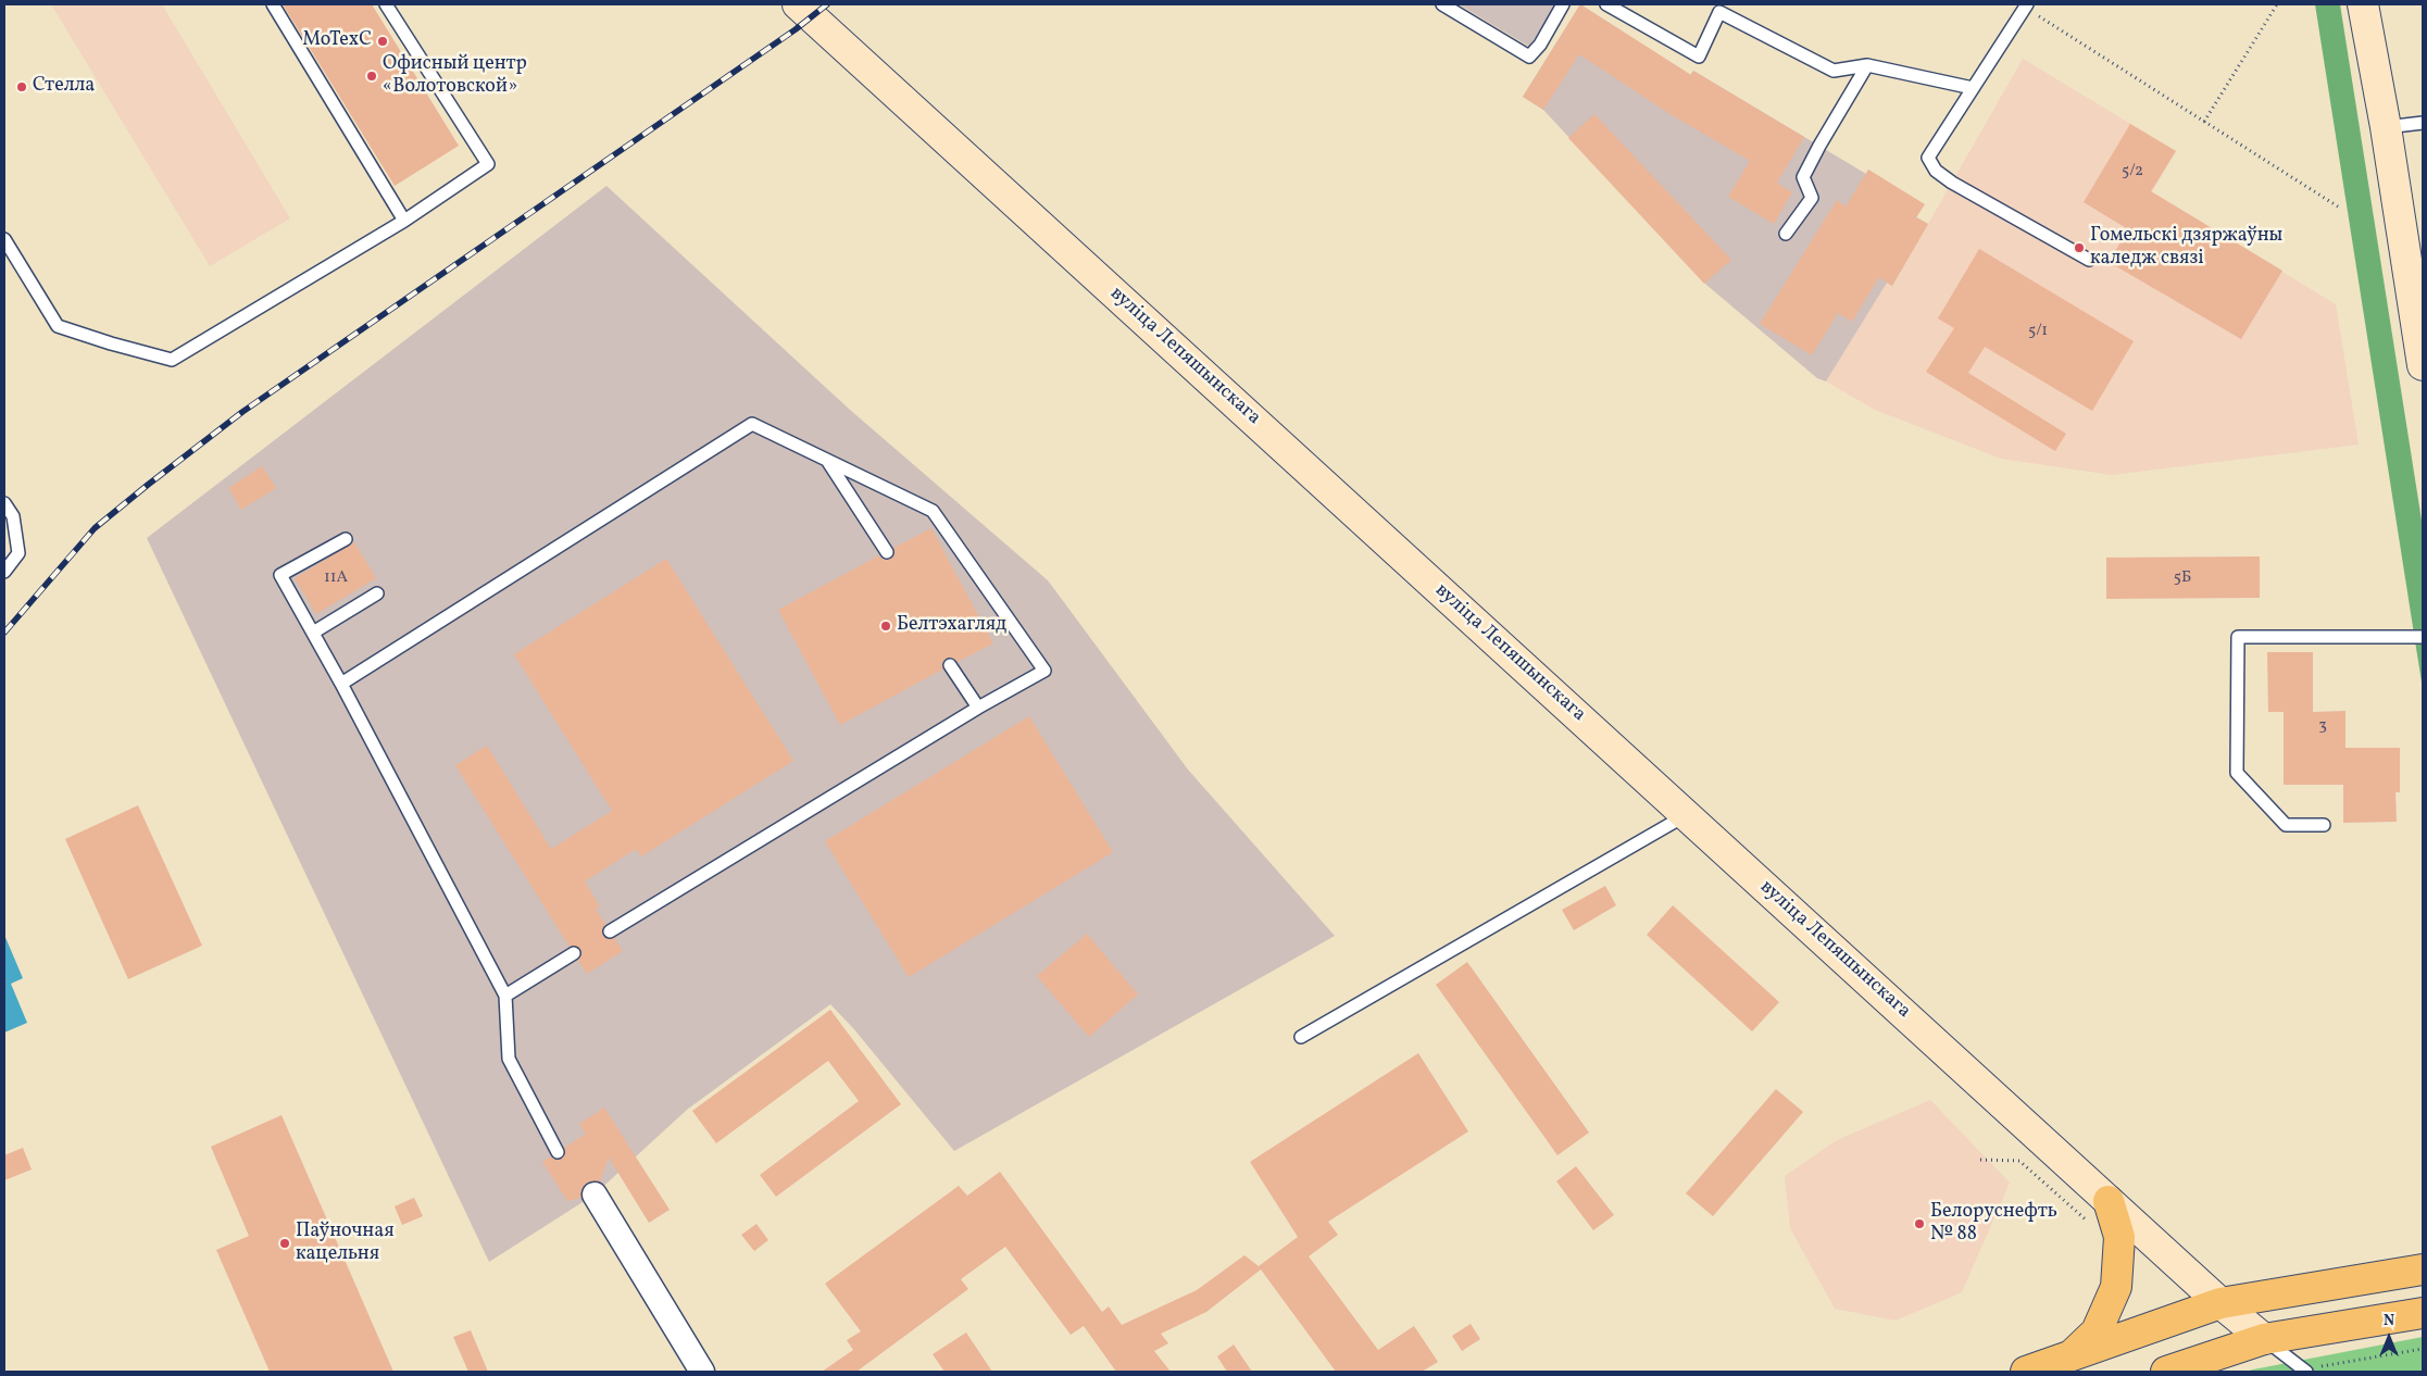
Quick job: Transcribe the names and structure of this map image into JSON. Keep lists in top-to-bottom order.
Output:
{
  "streets": {
    "main road": ["вуліца Лепяшынскага"]
  },
  "places": [
    "MoTexC",
    "Офисный центр «Волотовской»",
    "Стелла",
    "Гомельскі дзяржаўны каледж связі",
    "Белтэхагляд",
    "Белоруснефть № 88",
    "Паўночная кацельня"
  ],
  "house_numbers": [
    "5/2",
    "5/1",
    "11А",
    "5Б",
    "3"
  ],
  "north": "top"
}
